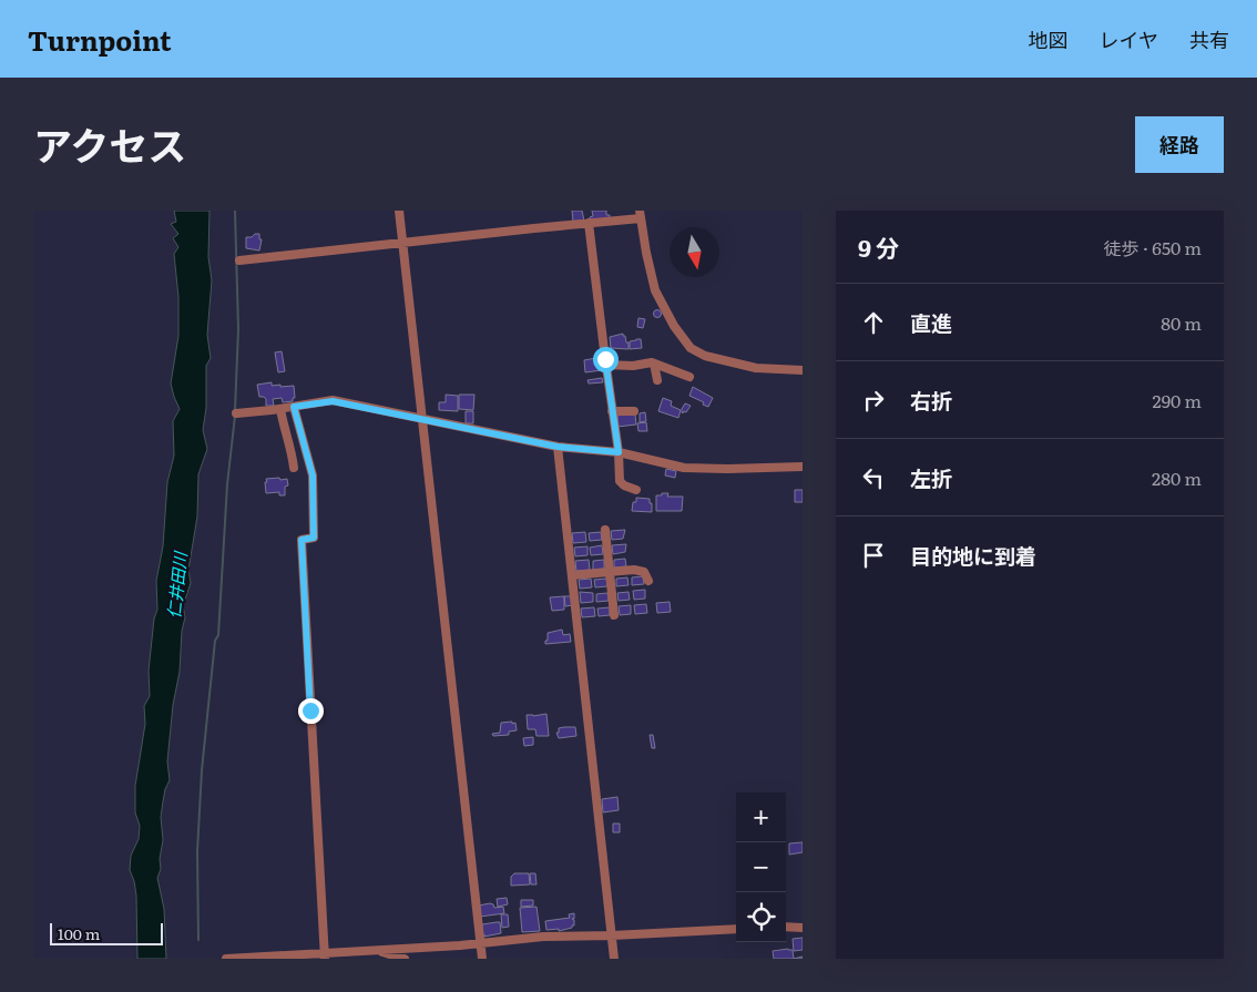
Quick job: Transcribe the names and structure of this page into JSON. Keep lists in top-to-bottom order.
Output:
{
  "water": ["仁井田川"],
  "scale_bar": "100 m",
  "north": "bottom",
  "page": {
    "header": "Turnpoint",
    "nav": ["地図", "レイヤ", "共有"],
    "title": "アクセス",
    "buttons": "経路",
    "heading": ["9 分", "徒歩 · 650 m"],
    "list": [
      ["直進", "80 m"],
      ["右折", "290 m"],
      ["左折", "280 m"],
      "目的地に到着"
    ],
    "map_buttons": ["+", "−"],
    "scale": "100 m"
  }
}
